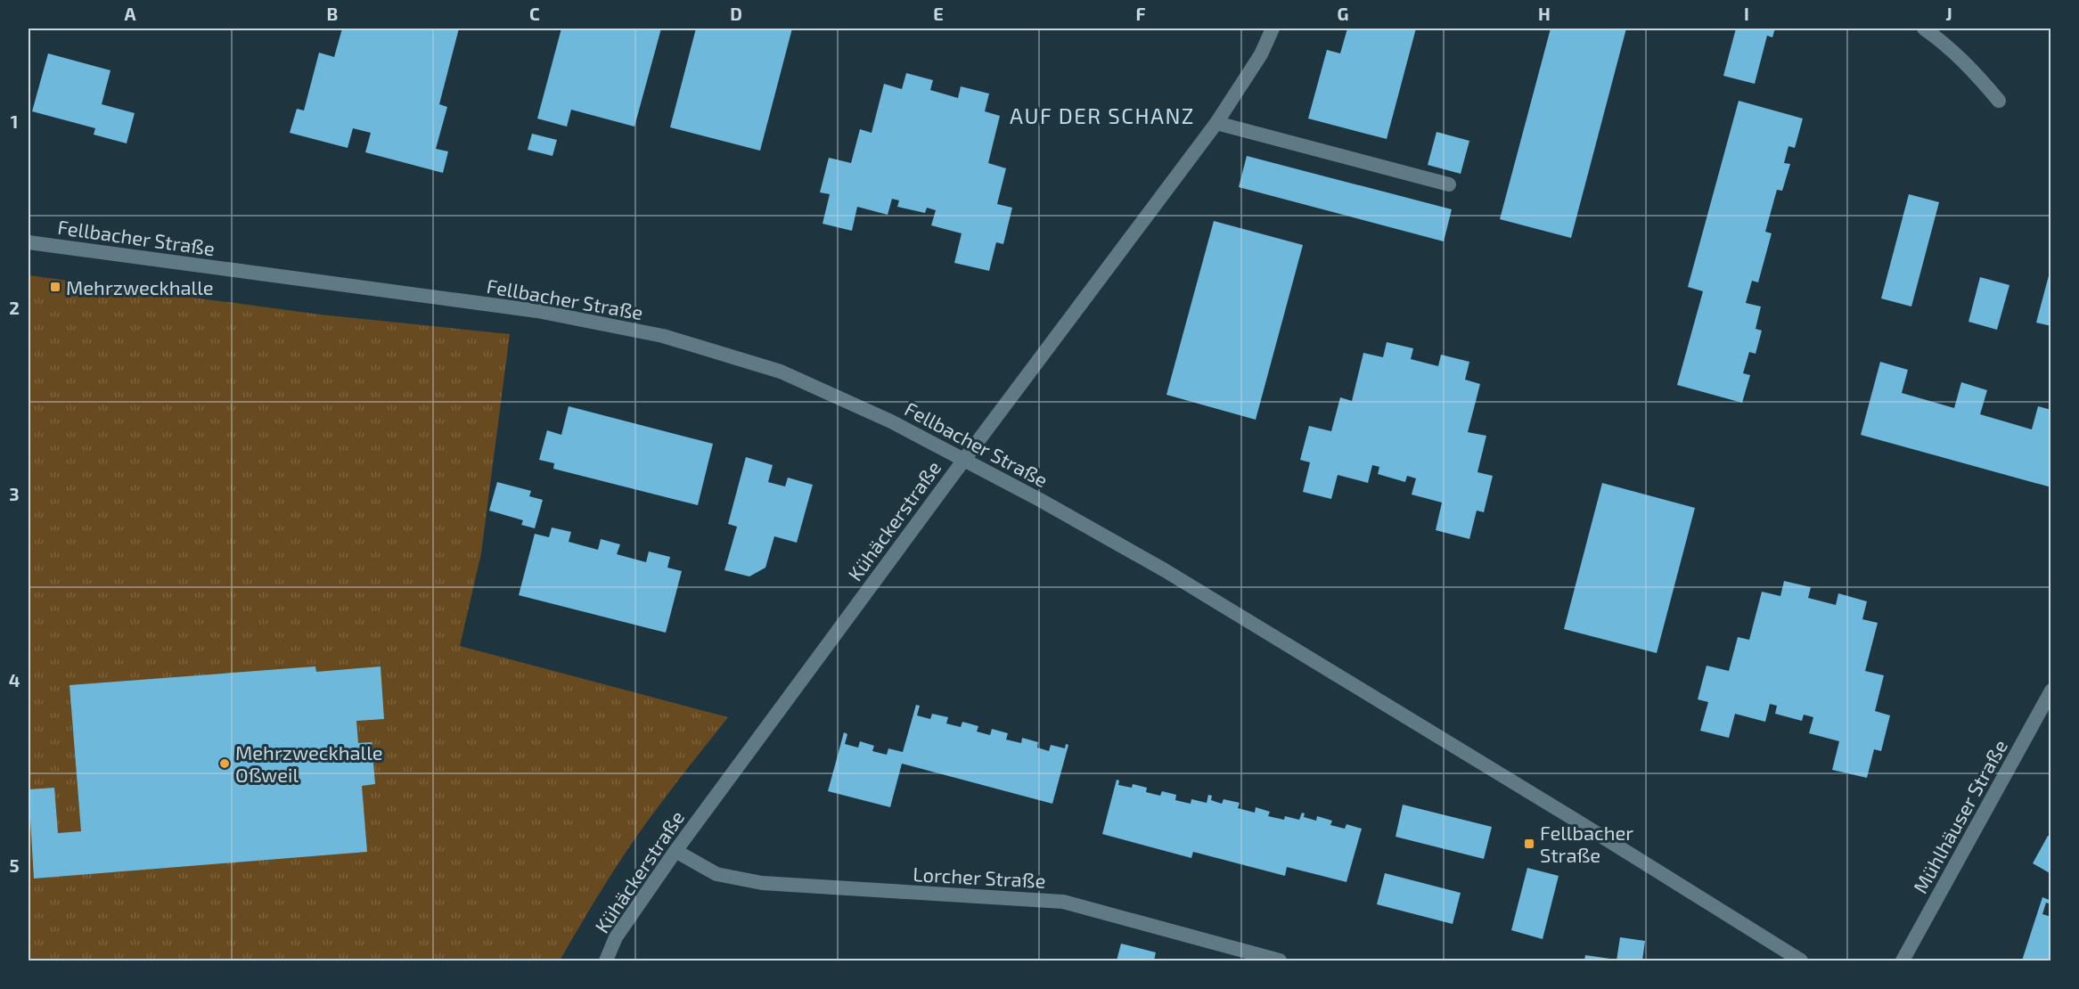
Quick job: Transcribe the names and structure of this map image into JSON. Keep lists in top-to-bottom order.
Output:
{
  "streets": {
    "street": [
      "Fellbacher Straße",
      "Kühäckerstraße",
      "Mühlhäuser Straße",
      "Lorcher Straße"
    ]
  },
  "crossings": [
    ["Fellbacher Straße", "Kühäckerstraße"],
    ["Kühäckerstraße", "Lorcher Straße"]
  ],
  "districts": ["AUF DER SCHANZ"],
  "places": {
    "transit": ["Mehrzweckhalle", "Fellbacher Straße"],
    "other": ["Mehrzweckhalle Oßweil"]
  },
  "grid": {
    "columns": [
      "A",
      "B",
      "C",
      "D",
      "E",
      "F",
      "G",
      "H",
      "I",
      "J"
    ],
    "rows": [
      "1",
      "2",
      "3",
      "4",
      "5"
    ]
  }
}
